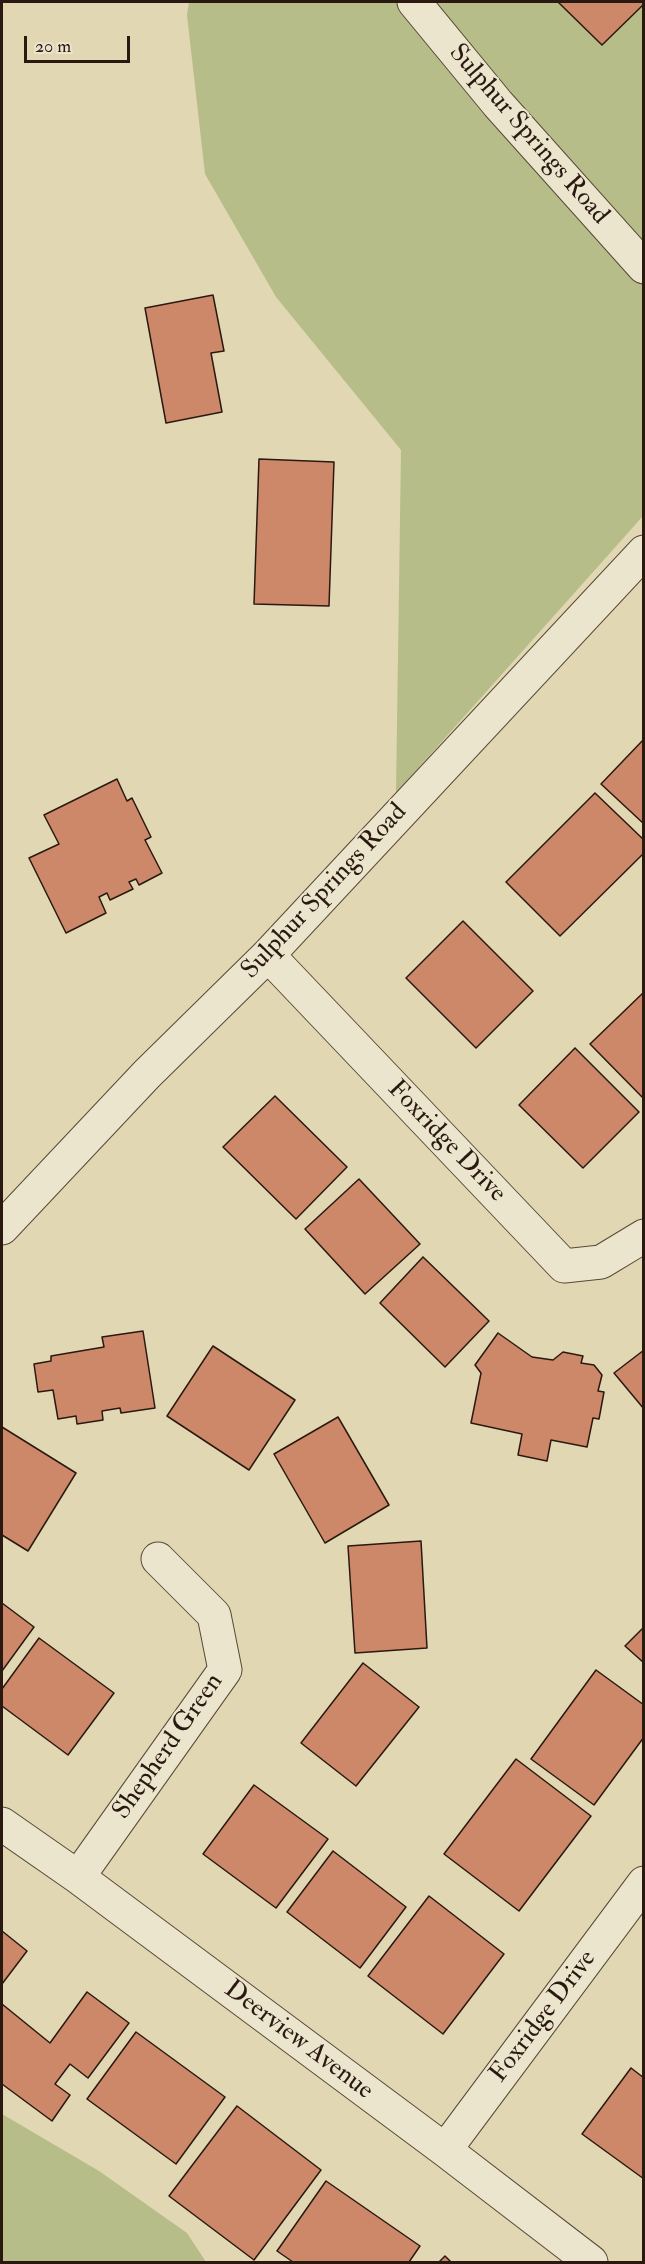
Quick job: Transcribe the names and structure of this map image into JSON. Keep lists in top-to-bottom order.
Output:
{
  "streets": {
    "street": [
      "Sulphur Springs Road",
      "Foxridge Drive",
      "Shepherd Green",
      "Deerview Avenue"
    ]
  },
  "crossings": [
    ["Sulphur Springs Road", "Foxridge Drive"],
    ["Foxridge Drive", "Deerview Avenue"],
    ["Shepherd Green", "Deerview Avenue"]
  ],
  "scale_bar": "20 m"
}
